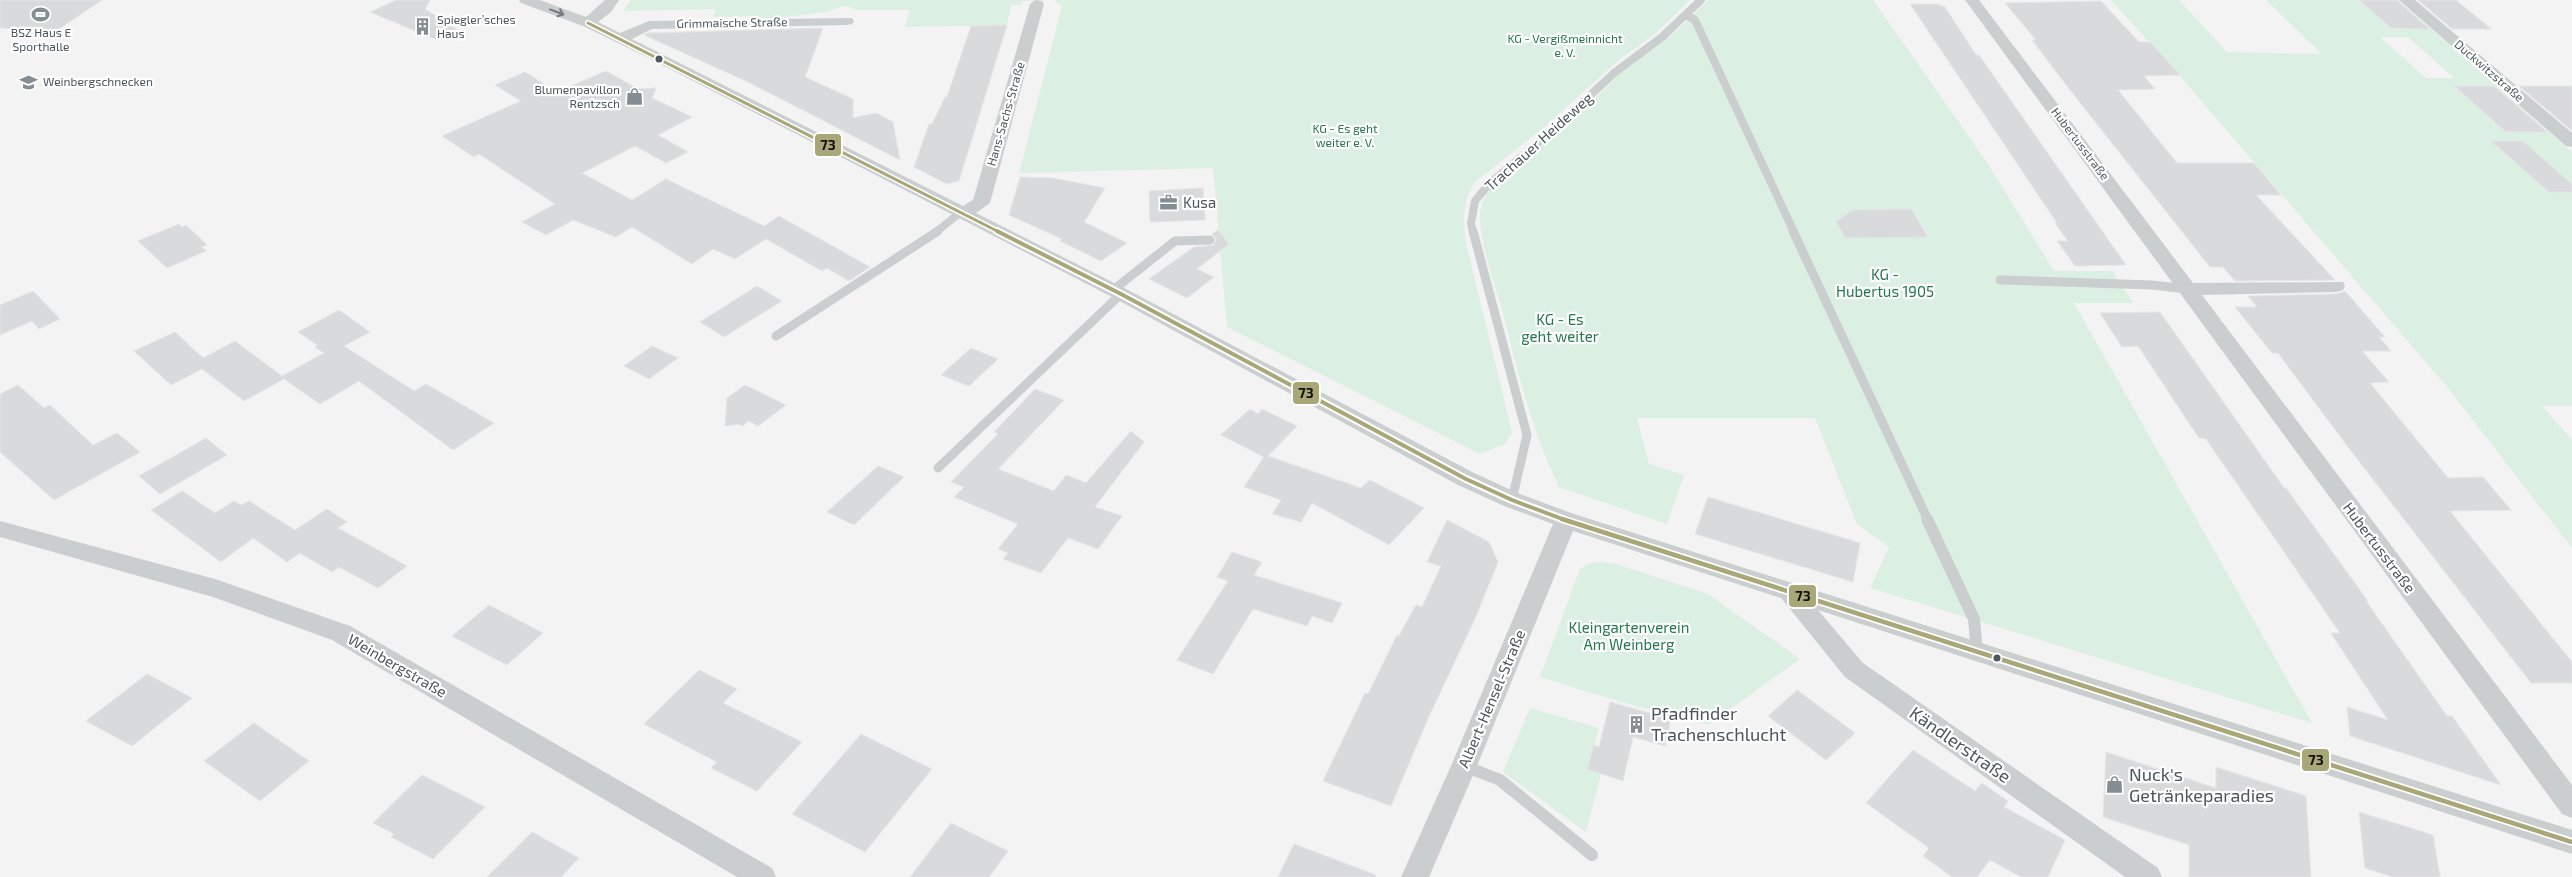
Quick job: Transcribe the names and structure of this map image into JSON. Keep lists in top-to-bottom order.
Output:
{
  "streets": {
    "street": [
      "Grimmaische Straße",
      "Duckwitzstraße",
      "Hans-Sachs-Straße",
      "Hubertusstraße",
      "Weinbergstraße",
      "Albert-Hensel-Straße",
      "Kändlerstraße"
    ],
    "lane": ["Trachauer Heideweg"]
  },
  "parks": [
    "KG - Vergißmeinnicht e. V.",
    "KG - Es geht weiter e. V.",
    "KG - Hubertus 1905",
    "KG - Es geht weiter",
    "Kleingartenverein Am Weinberg"
  ],
  "places": {
    "sports": ["BSZ Haus E Sporthalle"],
    "building": ["Spiegler’sches Haus", "Pfadfinder Trachenschlucht"],
    "school or university": ["Weinbergschnecken"],
    "shop": ["Blumenpavillon Rentzsch", "Nuck's Getränkeparadies"],
    "office": ["Kusa"]
  },
  "lines": ["transit line 73"]
}
